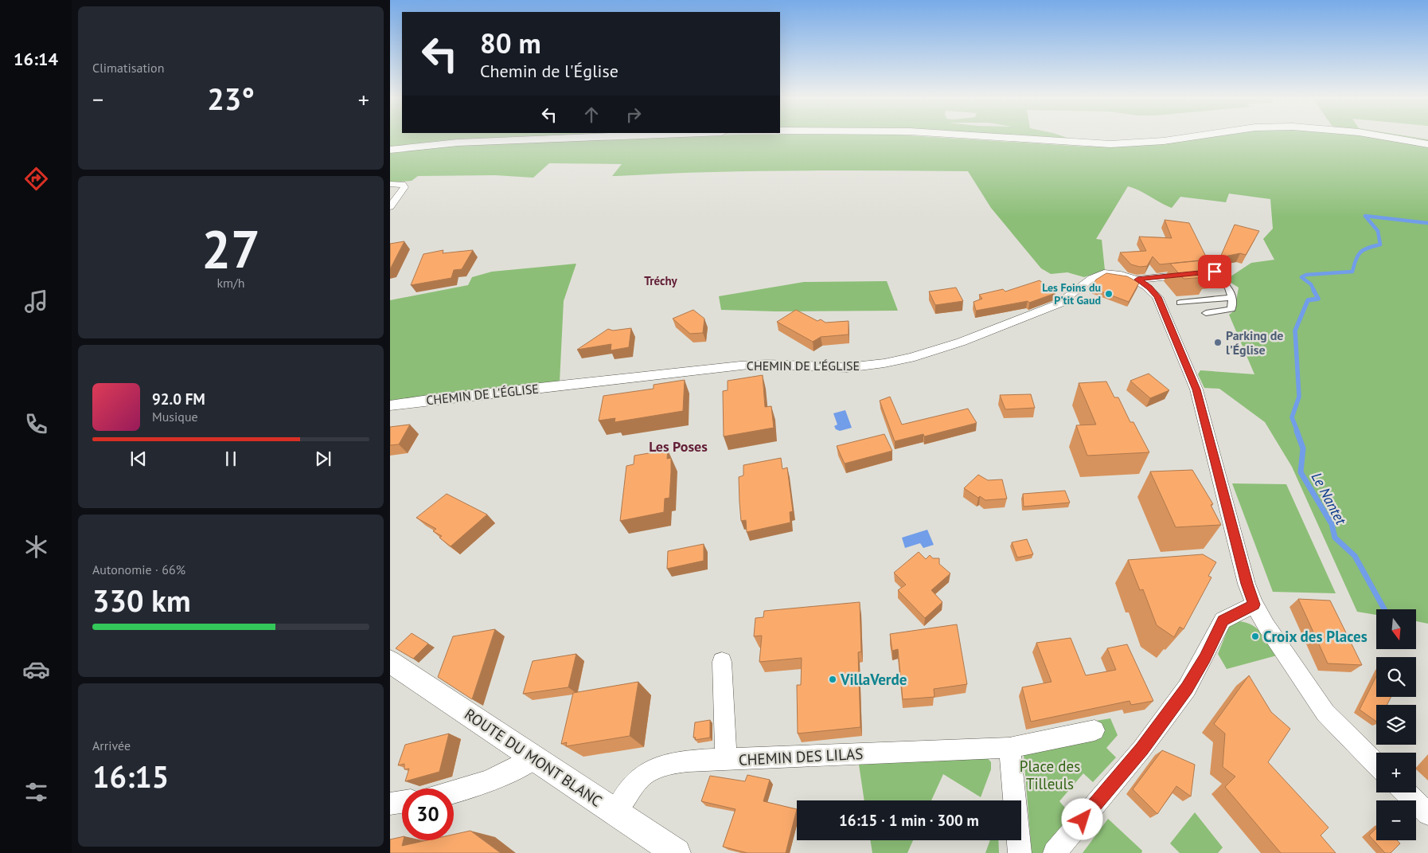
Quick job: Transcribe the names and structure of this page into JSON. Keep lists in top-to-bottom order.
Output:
{
  "streets": {
    "street": ["CHEMIN DE L'ÉGLISE", "CHEMIN DES LILAS", "ROUTE DU MONT BLANC"]
  },
  "crossings": [
    ["CHEMIN DES LILAS", "ROUTE DU MONT BLANC"]
  ],
  "districts": ["Tréchy", "Les Poses"],
  "water": ["Le Nantet"],
  "parks": ["Place des Tilleuls"],
  "places": [
    "Les Foins du P'tit Gaud",
    "Parking de l'Église",
    "Croix des Places",
    "VillaVerde"
  ],
  "north": "bottom",
  "page": {
    "tabs": "16:14",
    "tile": [
      "Climatisation",
      ["27", "km/h"],
      ["Autonomie · 66%", "330 km"],
      ["Arrivée", "16:15"]
    ],
    "turn": ["80 m", "Chemin de l'Église"],
    "heat": ["−", "23°", "+"],
    "song": ["92.0 FM", "Musique"],
    "map_buttons": ["+", "−"],
    "limit": "30",
    "trip": "16:15 · 1 min · 300 m"
  }
}
